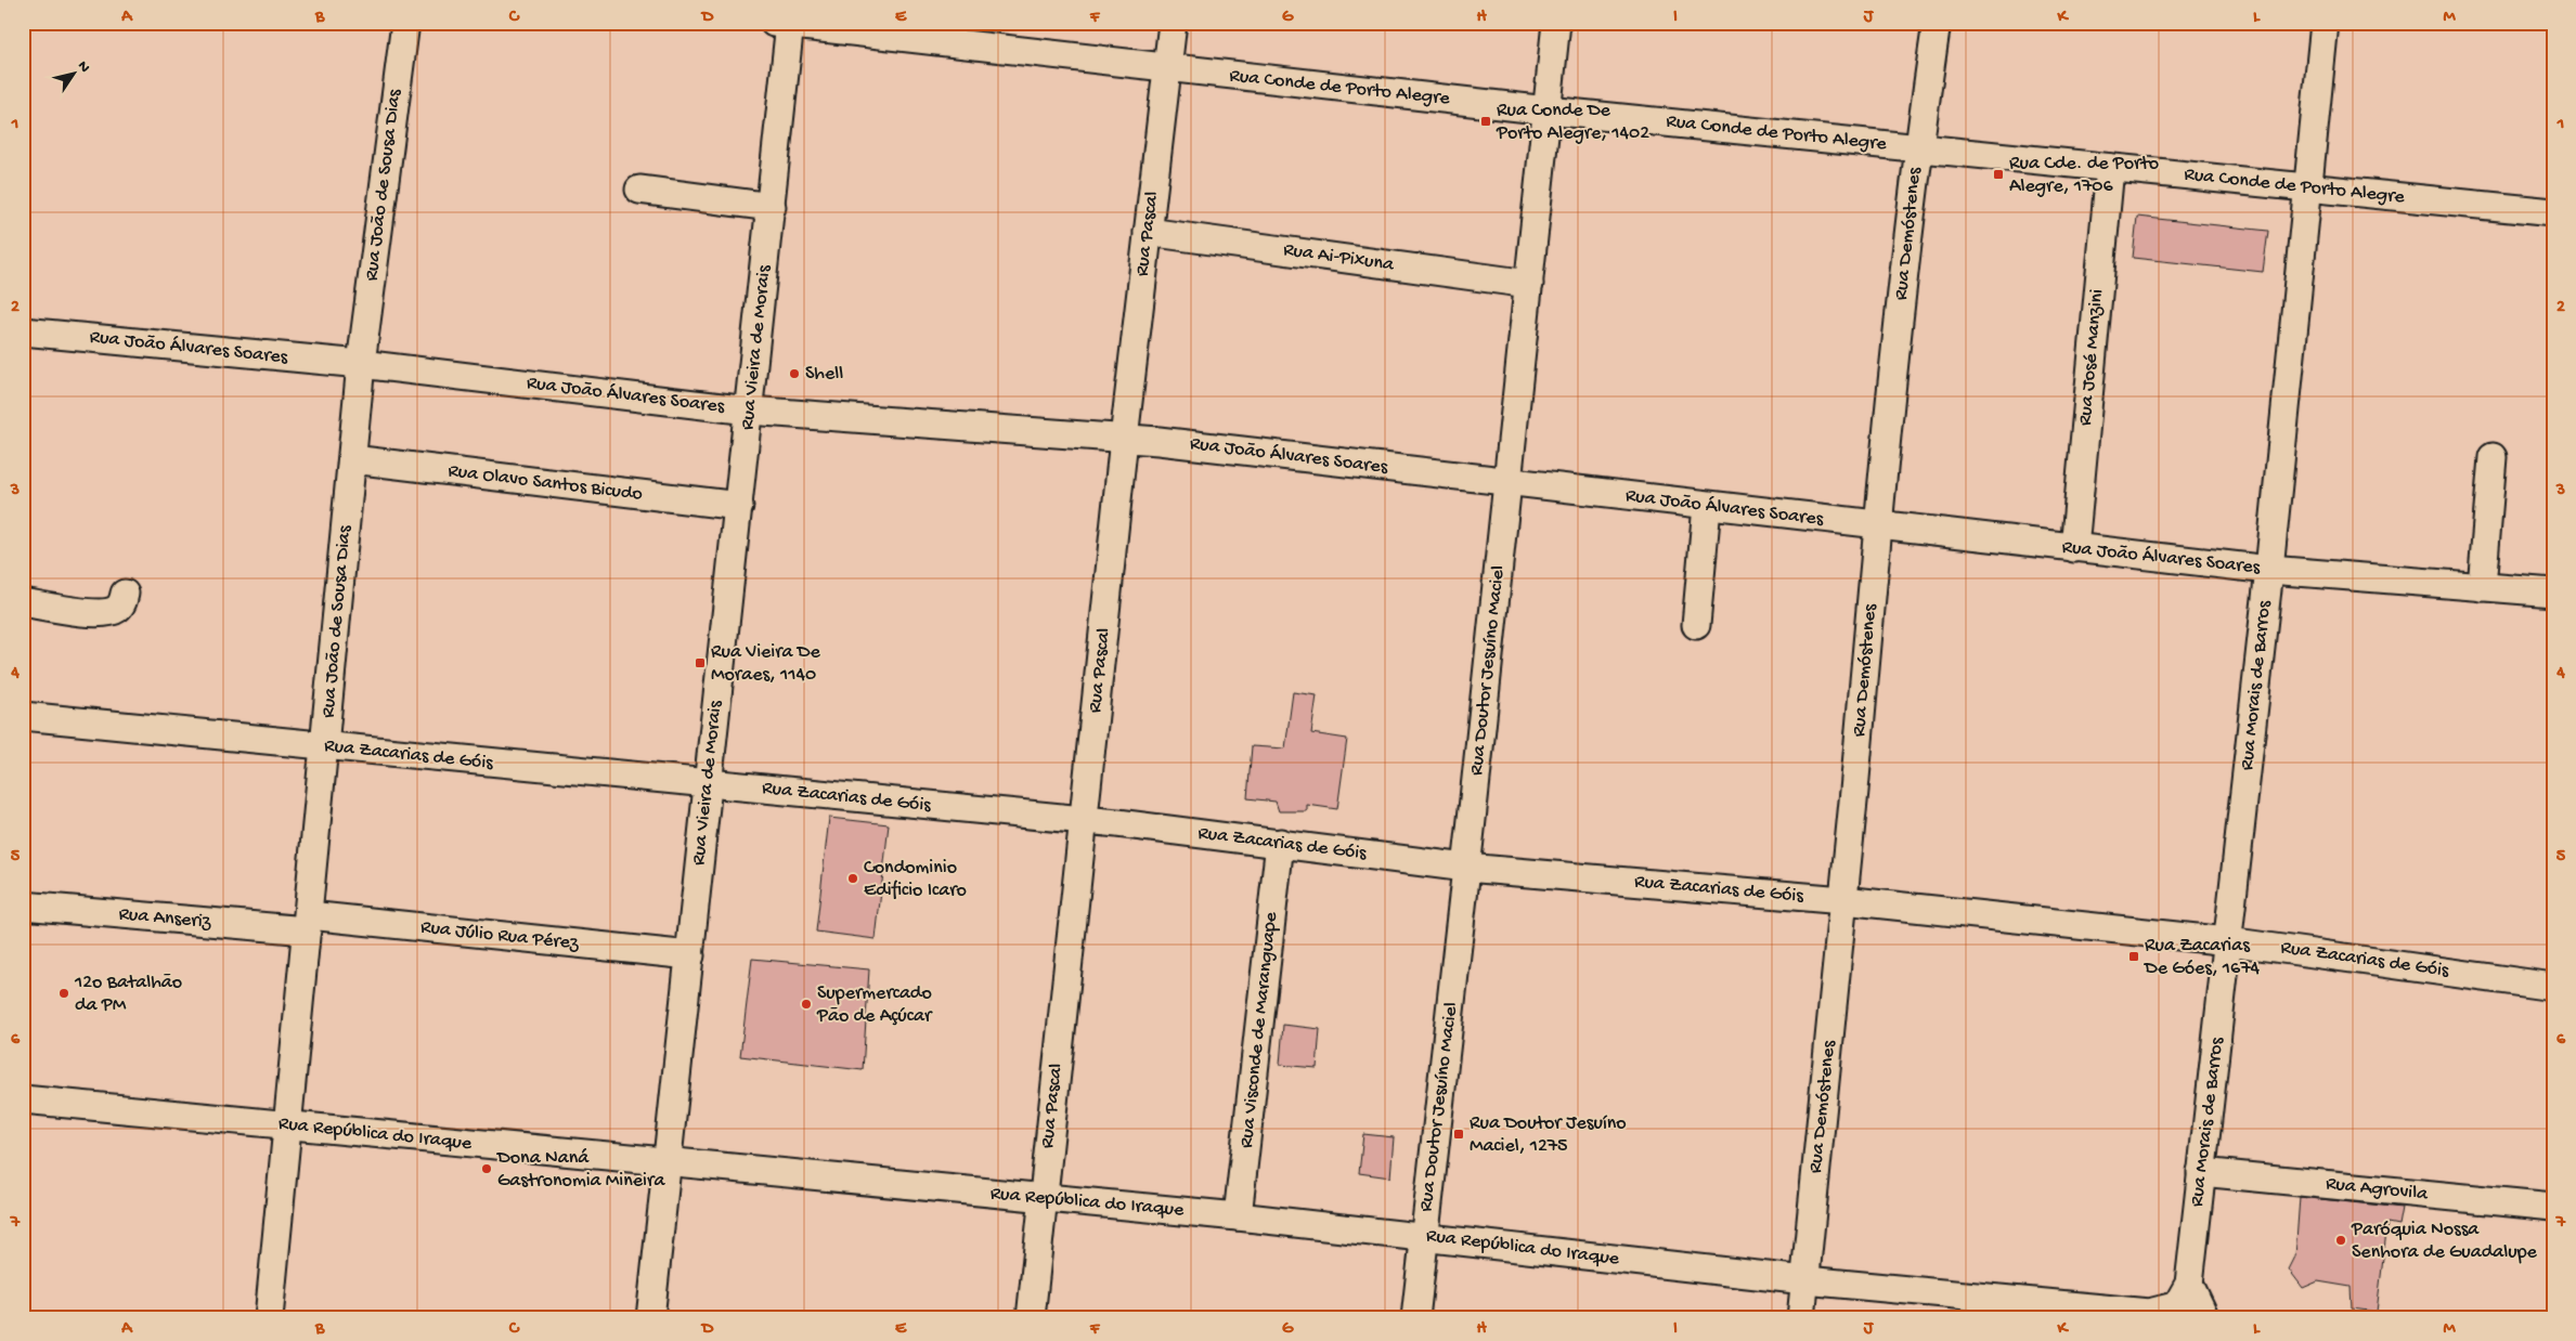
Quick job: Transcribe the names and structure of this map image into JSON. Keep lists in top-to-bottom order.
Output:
{
  "streets": {
    "street": [
      "Rua Conde de Porto Alegre",
      "Rua João de Sousa Dias",
      "Rua Pascal",
      "Rua Demóstenes",
      "Rua Ai-Pixuna",
      "Rua João Álvares Soares",
      "Rua Vieira de Morais",
      "Rua José Manzini",
      "Rua Olavo Santos Bicudo",
      "Rua Doutor Jesuíno Maciel",
      "Rua Morais de Barros",
      "Rua Zacarias de Góis",
      "Rua Anseriz",
      "Rua Júlio Rua Pérez",
      "Rua Visconde de Maranguape",
      "Rua República do Iraque",
      "Rua Agrovila"
    ]
  },
  "crossings": [
    ["Rua Conde de Porto Alegre", "Rua Pascal"],
    ["Rua Conde de Porto Alegre", "Rua Demóstenes"],
    ["Rua Conde de Porto Alegre", "Rua Vieira de Morais"],
    ["Rua Conde de Porto Alegre", "Rua José Manzini"],
    ["Rua Conde de Porto Alegre", "Rua Doutor Jesuíno Maciel"],
    ["Rua Conde de Porto Alegre", "Rua Morais de Barros"],
    ["Rua João de Sousa Dias", "Rua João Álvares Soares"],
    ["Rua João de Sousa Dias", "Rua Olavo Santos Bicudo"],
    ["Rua João de Sousa Dias", "Rua Zacarias de Góis"],
    ["Rua João de Sousa Dias", "Rua Anseriz"],
    ["Rua João de Sousa Dias", "Rua Júlio Rua Pérez"],
    ["Rua João de Sousa Dias", "Rua República do Iraque"],
    ["Rua Pascal", "Rua Ai-Pixuna"],
    ["Rua Pascal", "Rua João Álvares Soares"],
    ["Rua Pascal", "Rua Zacarias de Góis"],
    ["Rua Pascal", "Rua República do Iraque"],
    ["Rua Demóstenes", "Rua João Álvares Soares"],
    ["Rua Demóstenes", "Rua Zacarias de Góis"],
    ["Rua Demóstenes", "Rua República do Iraque"],
    ["Rua Ai-Pixuna", "Rua Doutor Jesuíno Maciel"],
    ["Rua João Álvares Soares", "Rua Vieira de Morais"],
    ["Rua João Álvares Soares", "Rua José Manzini"],
    ["Rua João Álvares Soares", "Rua Doutor Jesuíno Maciel"],
    ["Rua João Álvares Soares", "Rua Morais de Barros"],
    ["Rua Vieira de Morais", "Rua Olavo Santos Bicudo"],
    ["Rua Vieira de Morais", "Rua Zacarias de Góis"],
    ["Rua Vieira de Morais", "Rua Júlio Rua Pérez"],
    ["Rua Vieira de Morais", "Rua República do Iraque"],
    ["Rua Doutor Jesuíno Maciel", "Rua Zacarias de Góis"],
    ["Rua Doutor Jesuíno Maciel", "Rua República do Iraque"],
    ["Rua Morais de Barros", "Rua Zacarias de Góis"],
    ["Rua Morais de Barros", "Rua República do Iraque"],
    ["Rua Morais de Barros", "Rua Agrovila"],
    ["Rua Zacarias de Góis", "Rua Visconde de Maranguape"],
    ["Rua Anseriz", "Rua Júlio Rua Pérez"],
    ["Rua Visconde de Maranguape", "Rua República do Iraque"]
  ],
  "places": {
    "transit": [
      "Rua Conde De Porto Alegre, 1402",
      "Rua Cde. de Porto Alegre, 1706",
      "Rua Vieira De Moraes, 1140",
      "Rua Zacarias De Góes, 1674",
      "Rua Doutor Jesuíno Maciel, 1275"
    ],
    "other": [
      "Shell",
      "Condominio Edificio Icaro",
      "12o Batalhão da PM",
      "Supermercado Pão de Açúcar",
      "Dona Naná Gastronomia Mineira",
      "Paróquia Nossa Senhora de Guadalupe"
    ]
  },
  "north": "top right",
  "grid": {
    "columns": [
      "A",
      "B",
      "C",
      "D",
      "E",
      "F",
      "G",
      "H",
      "I",
      "J",
      "K",
      "L",
      "M"
    ],
    "rows": [
      "1",
      "2",
      "3",
      "4",
      "5",
      "6",
      "7"
    ]
  }
}
